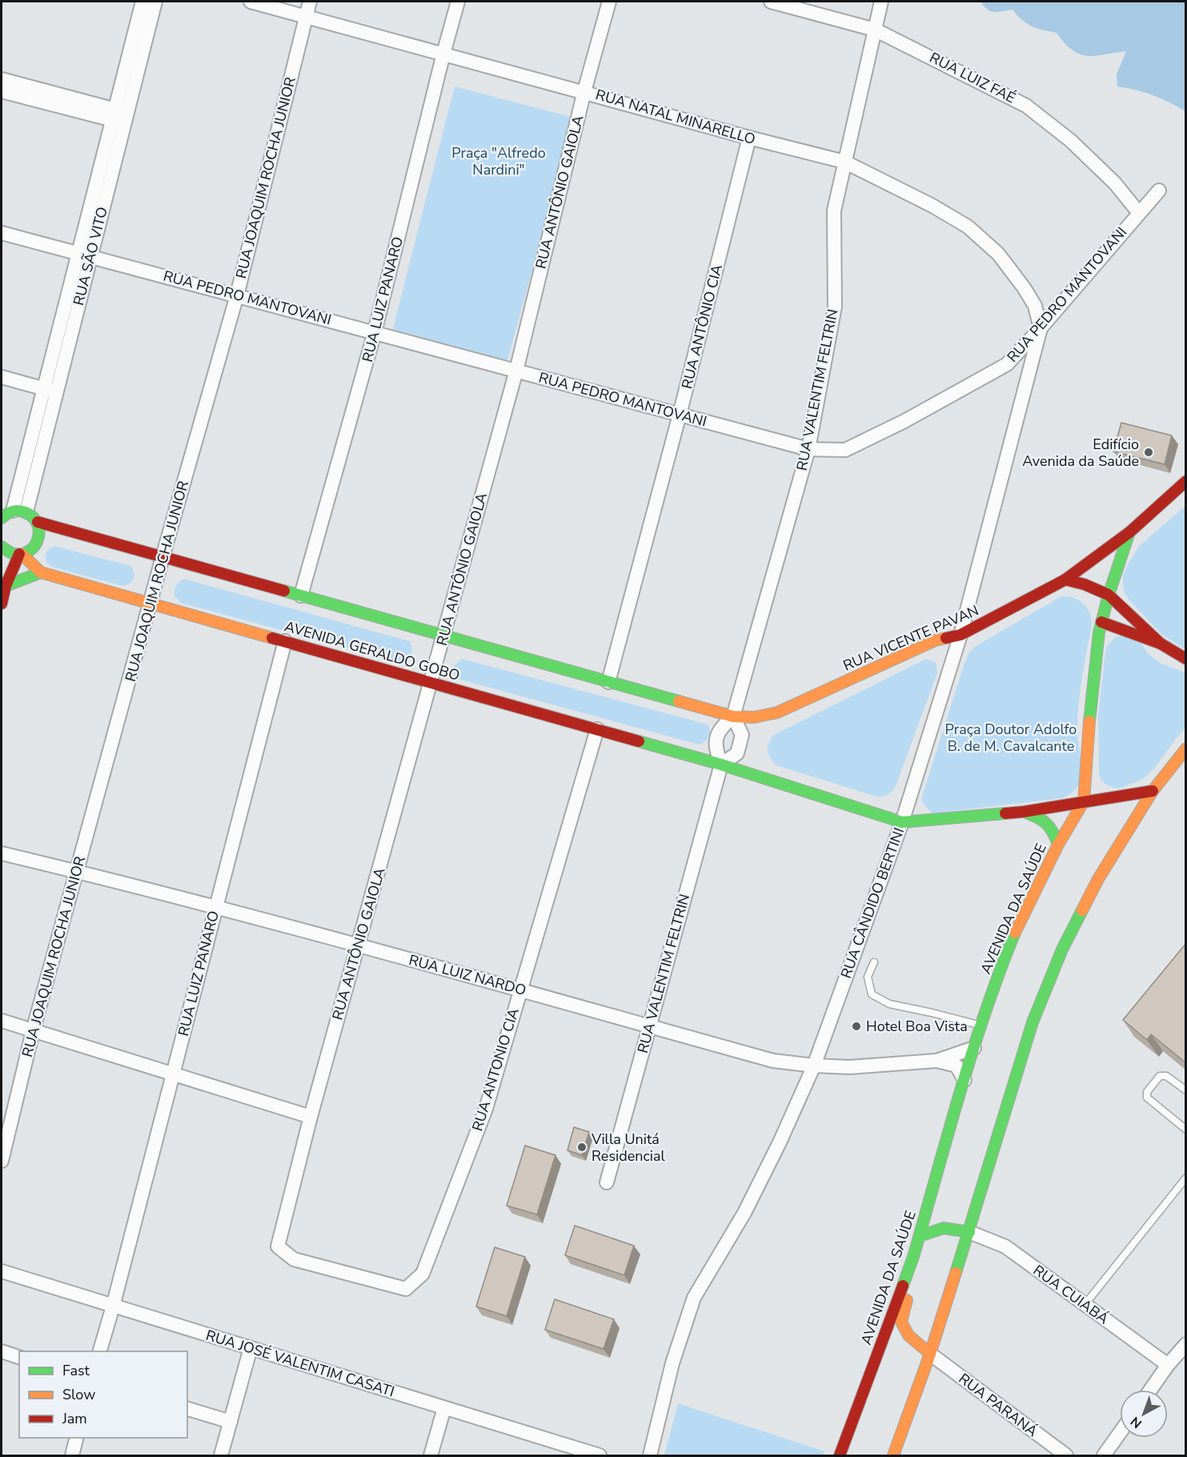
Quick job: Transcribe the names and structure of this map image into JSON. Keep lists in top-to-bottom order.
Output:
{
  "streets": {
    "street": [
      "RUA LUIZ FAÉ",
      "RUA NATAL MINARELLO",
      "RUA JOAQUIM ROCHA JUNIOR",
      "RUA ANTÔNIO GAIOLA",
      "RUA SÃO VITO",
      "RUA PEDRO MANTOVANI",
      "RUA LUIZ PANARO",
      "RUA ANTÔNIO CIA",
      "RUA VALENTIM FELTRIN",
      "RUA VICENTE PAVAN",
      "AVENIDA GERALDO GOBO",
      "RUA CÂNDIDO BERTINI",
      "AVENIDA DA SAÚDE",
      "RUA LUIZ NARDO",
      "RUA ANTONIO CIA",
      "RUA CUIABÁ",
      "RUA JOSÉ VALENTIM CASATI",
      "RUA PARANÁ"
    ]
  },
  "crossings": [
    ["RUA LUIZ FAÉ", "RUA PEDRO MANTOVANI"],
    ["RUA LUIZ FAÉ", "RUA VALENTIM FELTRIN"],
    ["RUA NATAL MINARELLO", "RUA JOAQUIM ROCHA JUNIOR"],
    ["RUA NATAL MINARELLO", "RUA ANTÔNIO GAIOLA"],
    ["RUA NATAL MINARELLO", "RUA PEDRO MANTOVANI"],
    ["RUA NATAL MINARELLO", "RUA LUIZ PANARO"],
    ["RUA NATAL MINARELLO", "RUA ANTÔNIO CIA"],
    ["RUA NATAL MINARELLO", "RUA VALENTIM FELTRIN"],
    ["RUA NATAL MINARELLO", "RUA CÂNDIDO BERTINI"],
    ["RUA JOAQUIM ROCHA JUNIOR", "RUA PEDRO MANTOVANI"],
    ["RUA JOAQUIM ROCHA JUNIOR", "AVENIDA GERALDO GOBO"],
    ["RUA JOAQUIM ROCHA JUNIOR", "RUA LUIZ NARDO"],
    ["RUA ANTÔNIO GAIOLA", "RUA PEDRO MANTOVANI"],
    ["RUA ANTÔNIO GAIOLA", "AVENIDA GERALDO GOBO"],
    ["RUA ANTÔNIO GAIOLA", "RUA LUIZ NARDO"],
    ["RUA ANTÔNIO GAIOLA", "RUA ANTONIO CIA"],
    ["RUA SÃO VITO", "RUA PEDRO MANTOVANI"],
    ["RUA PEDRO MANTOVANI", "RUA LUIZ PANARO"],
    ["RUA PEDRO MANTOVANI", "RUA ANTÔNIO CIA"],
    ["RUA PEDRO MANTOVANI", "RUA VALENTIM FELTRIN"],
    ["RUA PEDRO MANTOVANI", "RUA CÂNDIDO BERTINI"],
    ["RUA LUIZ PANARO", "AVENIDA GERALDO GOBO"],
    ["RUA LUIZ PANARO", "RUA LUIZ NARDO"],
    ["RUA LUIZ PANARO", "RUA JOSÉ VALENTIM CASATI"],
    ["RUA VALENTIM FELTRIN", "RUA VICENTE PAVAN"],
    ["RUA VALENTIM FELTRIN", "AVENIDA GERALDO GOBO"],
    ["RUA VALENTIM FELTRIN", "RUA LUIZ NARDO"],
    ["RUA VICENTE PAVAN", "RUA CÂNDIDO BERTINI"],
    ["RUA VICENTE PAVAN", "AVENIDA DA SAÚDE"],
    ["AVENIDA GERALDO GOBO", "RUA CÂNDIDO BERTINI"],
    ["AVENIDA GERALDO GOBO", "RUA ANTONIO CIA"],
    ["RUA CÂNDIDO BERTINI", "RUA LUIZ NARDO"],
    ["AVENIDA DA SAÚDE", "RUA LUIZ NARDO"],
    ["RUA LUIZ NARDO", "RUA ANTONIO CIA"]
  ],
  "parks": ["Praça \"Alfredo Nardini\"", "Praça Doutor Adolfo B. de M. Cavalcante"],
  "places": ["Edifício Avenida da Saúde", "Hotel Boa Vista", "Villa Unitá Residencial"],
  "legend": ["Fast", "Slow", "Jam"],
  "north": "bottom left"
}
